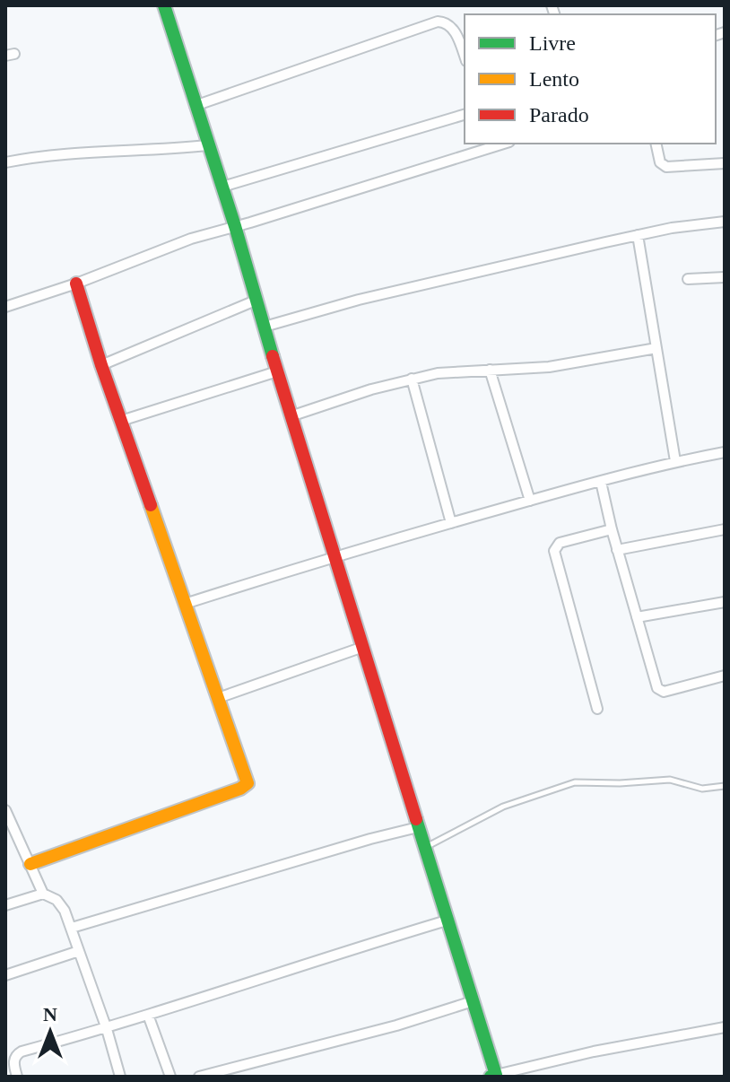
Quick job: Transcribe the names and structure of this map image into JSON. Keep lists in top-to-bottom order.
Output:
{
  "legend": ["Livre", "Lento", "Parado"],
  "north": "top"
}
